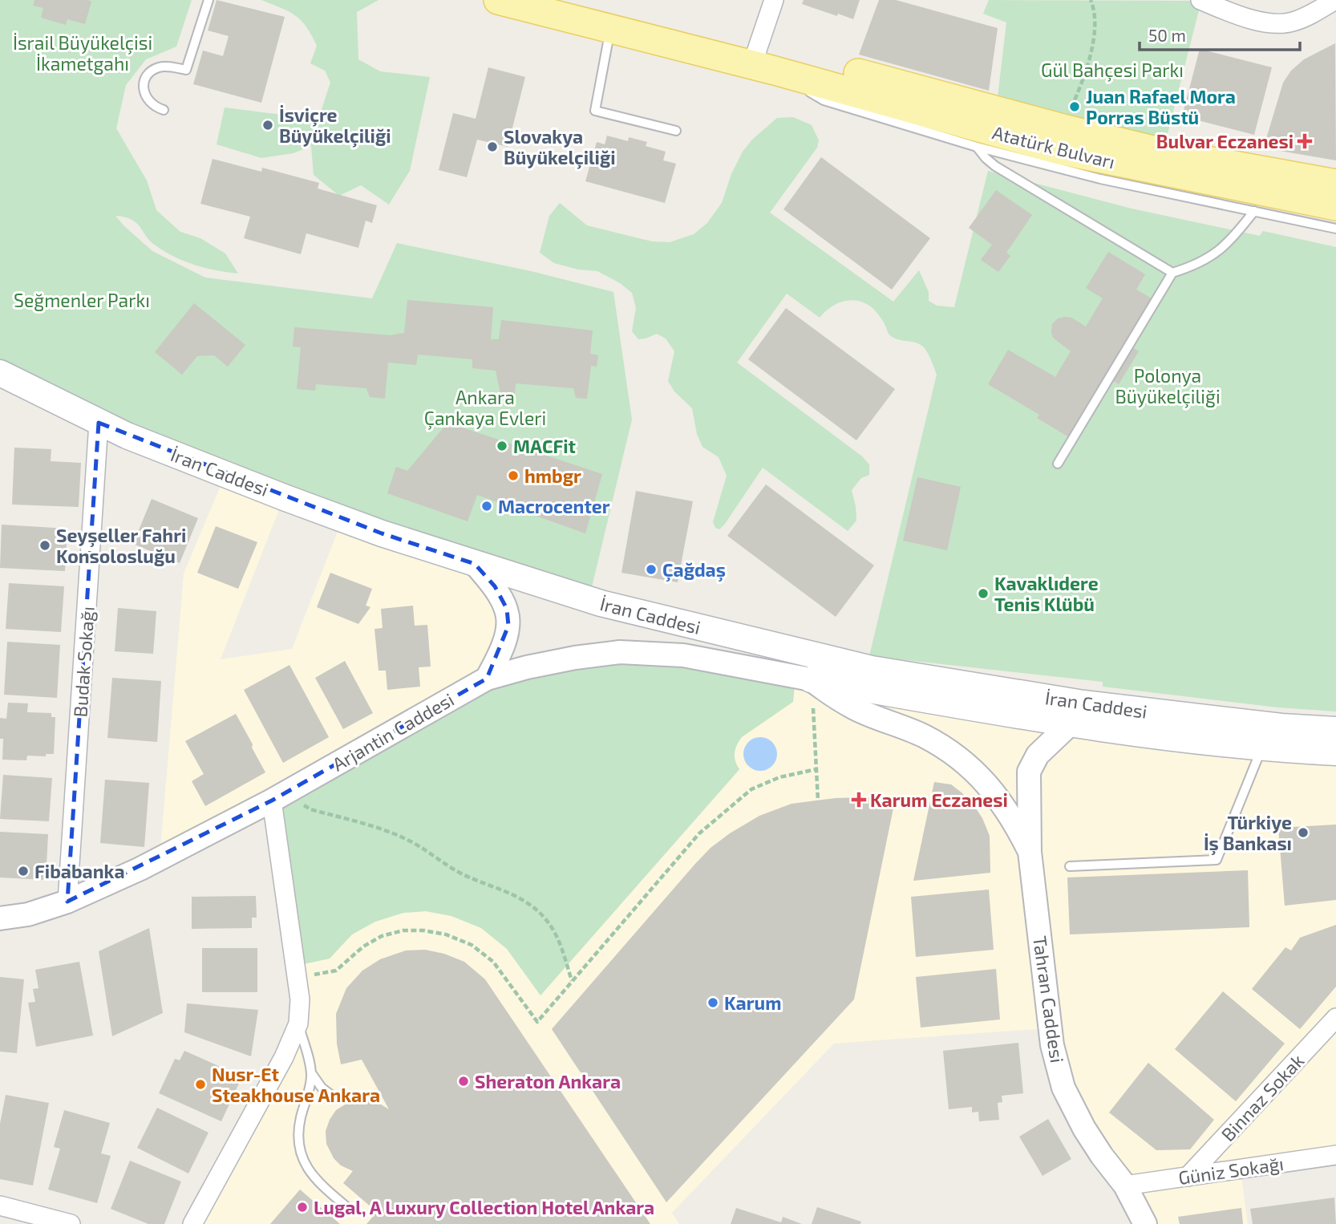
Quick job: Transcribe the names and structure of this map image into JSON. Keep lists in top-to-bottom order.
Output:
{
  "streets": {
    "main road": ["Atatürk Bulvarı", "İran Caddesi"],
    "street": [
      "Budak Sokağı",
      "Arjantin Caddesi",
      "Tahran Caddesi",
      "Binnaz Sokak",
      "Güniz Sokağı"
    ]
  },
  "crossings": [
    ["İran Caddesi", "Budak Sokağı"],
    ["İran Caddesi", "Arjantin Caddesi"],
    ["İran Caddesi", "Tahran Caddesi"],
    ["Budak Sokağı", "Arjantin Caddesi"],
    ["Arjantin Caddesi", "Tahran Caddesi"],
    ["Tahran Caddesi", "Güniz Sokağı"],
    ["Binnaz Sokak", "Güniz Sokağı"]
  ],
  "parks": [
    "İsrail Büyükelçisi İkametgahı",
    "Gül Bahçesi Parkı",
    "Seğmenler Parkı",
    "Polonya Büyükelçiliği",
    "Ankara Çankaya Evleri"
  ],
  "places": {
    "other": [
      "Juan Rafael Mora Porras Büstü",
      "İsviçre Büyükelçiliği",
      "Slovakya Büyükelçiliği",
      "MACFit",
      "hmbgr",
      "Macrocenter",
      "Seyşeller Fahri Konsolosluğu",
      "Çağdaş",
      "Kavaklıdere Tenis Klübü",
      "Türkiye İş Bankası",
      "Fibabanka",
      "Karum",
      "Sheraton Ankara",
      "Nusr-Et Steakhouse Ankara",
      "Lugal, A Luxury Collection Hotel Ankara"
    ],
    "health": ["Bulvar Eczanesi", "Karum Eczanesi"]
  },
  "scale_bar": "50 m"
}
